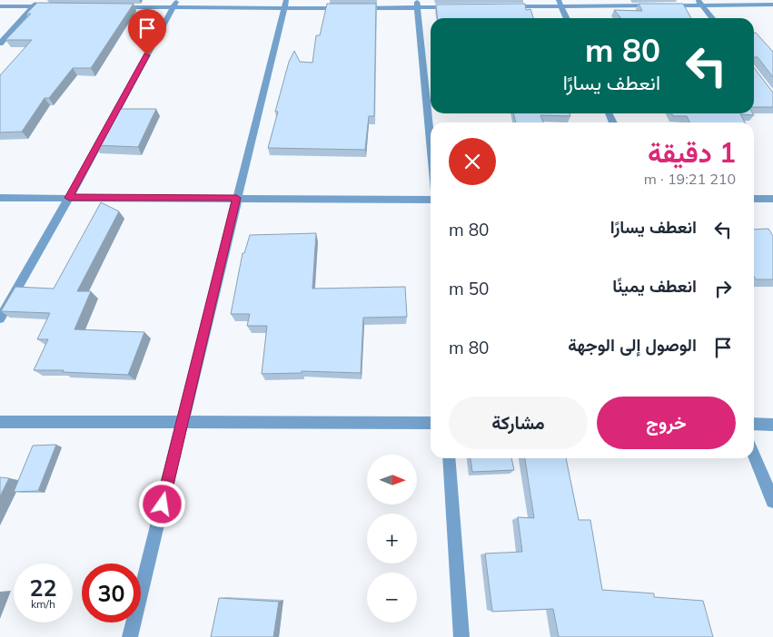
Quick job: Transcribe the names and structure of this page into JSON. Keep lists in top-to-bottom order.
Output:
{
  "north": "right",
  "page": {
    "turn": ["80 m", "انعطف يسارًا"],
    "heading": ["1 دقيقة", "210 m · 19:21"],
    "list": [
      {
        "name": "انعطف يسارًا",
        "value": "80 m"
      },
      {
        "name": "انعطف يمينًا",
        "value": "50 m"
      },
      {
        "name": "الوصول إلى الوجهة",
        "value": "80 m"
      }
    ],
    "buttons": ["خروج", "مشاركة"],
    "map_buttons": ["+", "−"],
    "speed": "22 km/h",
    "limit": "30"
  }
}
